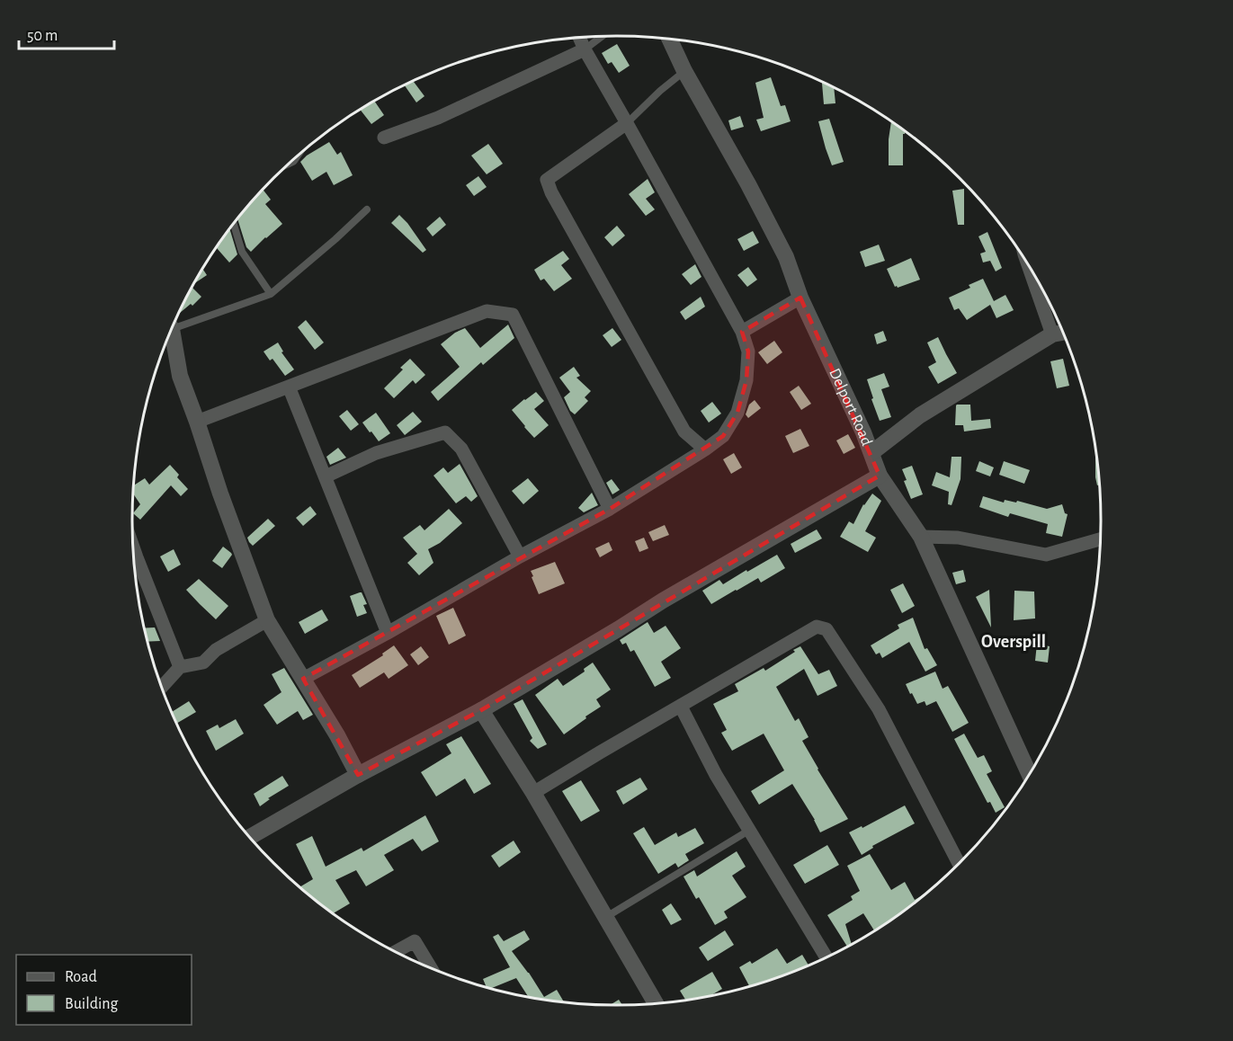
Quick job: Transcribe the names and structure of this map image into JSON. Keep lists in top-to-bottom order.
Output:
{
  "streets": {
    "street": ["Delport Road"]
  },
  "districts": ["Overspill"],
  "legend": ["Road", "Building"],
  "scale_bar": "50 m"
}
